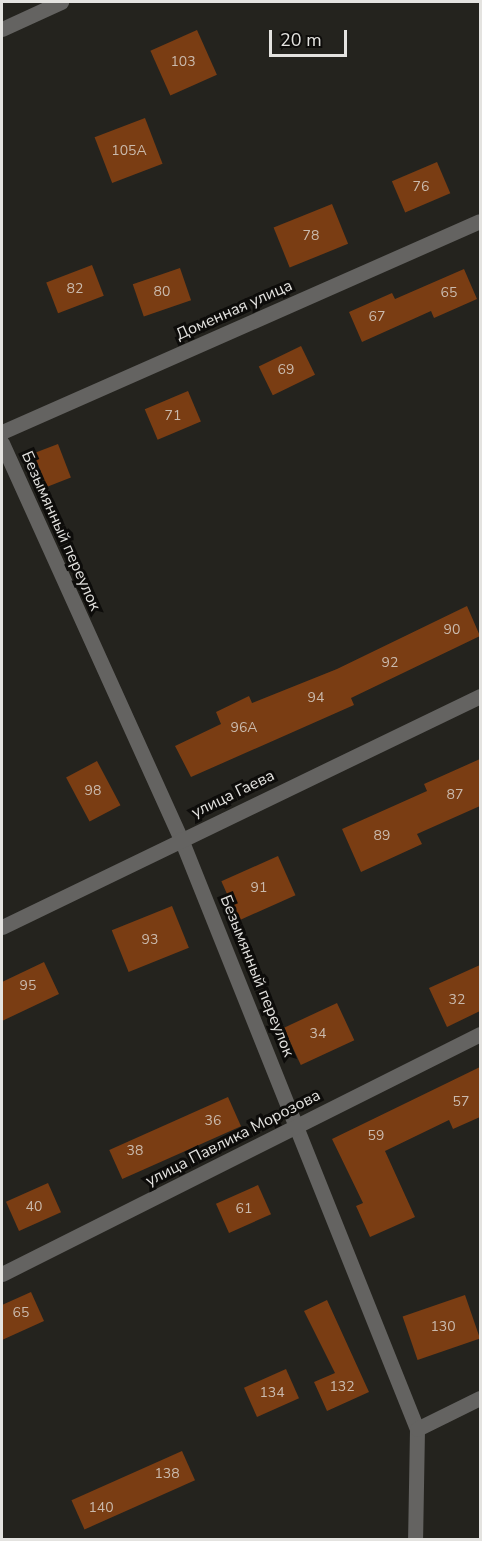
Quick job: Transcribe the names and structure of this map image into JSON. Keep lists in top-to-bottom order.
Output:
{
  "streets": {
    "street": [
      "Доменная улица",
      "Безымянный переулок",
      "улица Гаева",
      "улица Павлика Морозова"
    ]
  },
  "crossings": [
    ["Безымянный переулок", "улица Гаева"],
    ["Безымянный переулок", "улица Павлика Морозова"]
  ],
  "house_numbers": [
    "103",
    "105А",
    "76",
    "78",
    "82",
    "80",
    "65",
    "67",
    "69",
    "71",
    "90",
    "92",
    "94",
    "96А",
    "98",
    "87",
    "89",
    "91",
    "93",
    "95",
    "32",
    "34",
    "57",
    "36",
    "59",
    "38",
    "40",
    "61",
    "65",
    "130",
    "132",
    "134",
    "138",
    "140"
  ],
  "scale_bar": "20 m"
}
